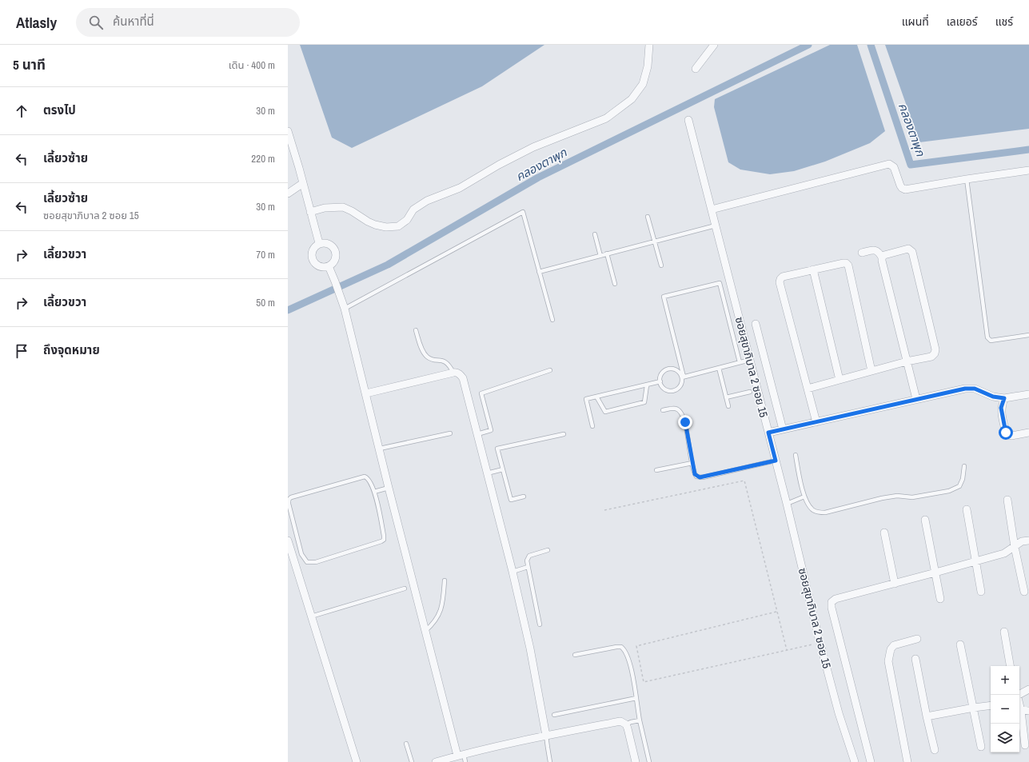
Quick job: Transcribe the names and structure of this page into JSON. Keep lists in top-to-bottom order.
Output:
{
  "streets": {
    "street": ["ซอยสุขาภิบาล 2 ซอย 15"]
  },
  "water": ["คลองตาพุก"],
  "page": {
    "header": "Atlasly",
    "search": "ค้นหาที่นี่",
    "nav": ["แผนที่", "เลเยอร์", "แชร์"],
    "heading": ["5 นาที", "เดิน · 400 m"],
    "list": [
      ["ตรงไป", "30 m"],
      ["เลี้ยวซ้าย", "220 m"],
      ["เลี้ยวซ้าย", "ซอยสุขาภิบาล 2 ซอย 15", "30 m"],
      ["เลี้ยวขวา", "70 m"],
      ["เลี้ยวขวา", "50 m"],
      "ถึงจุดหมาย"
    ],
    "map_buttons": ["+", "−"]
  }
}
